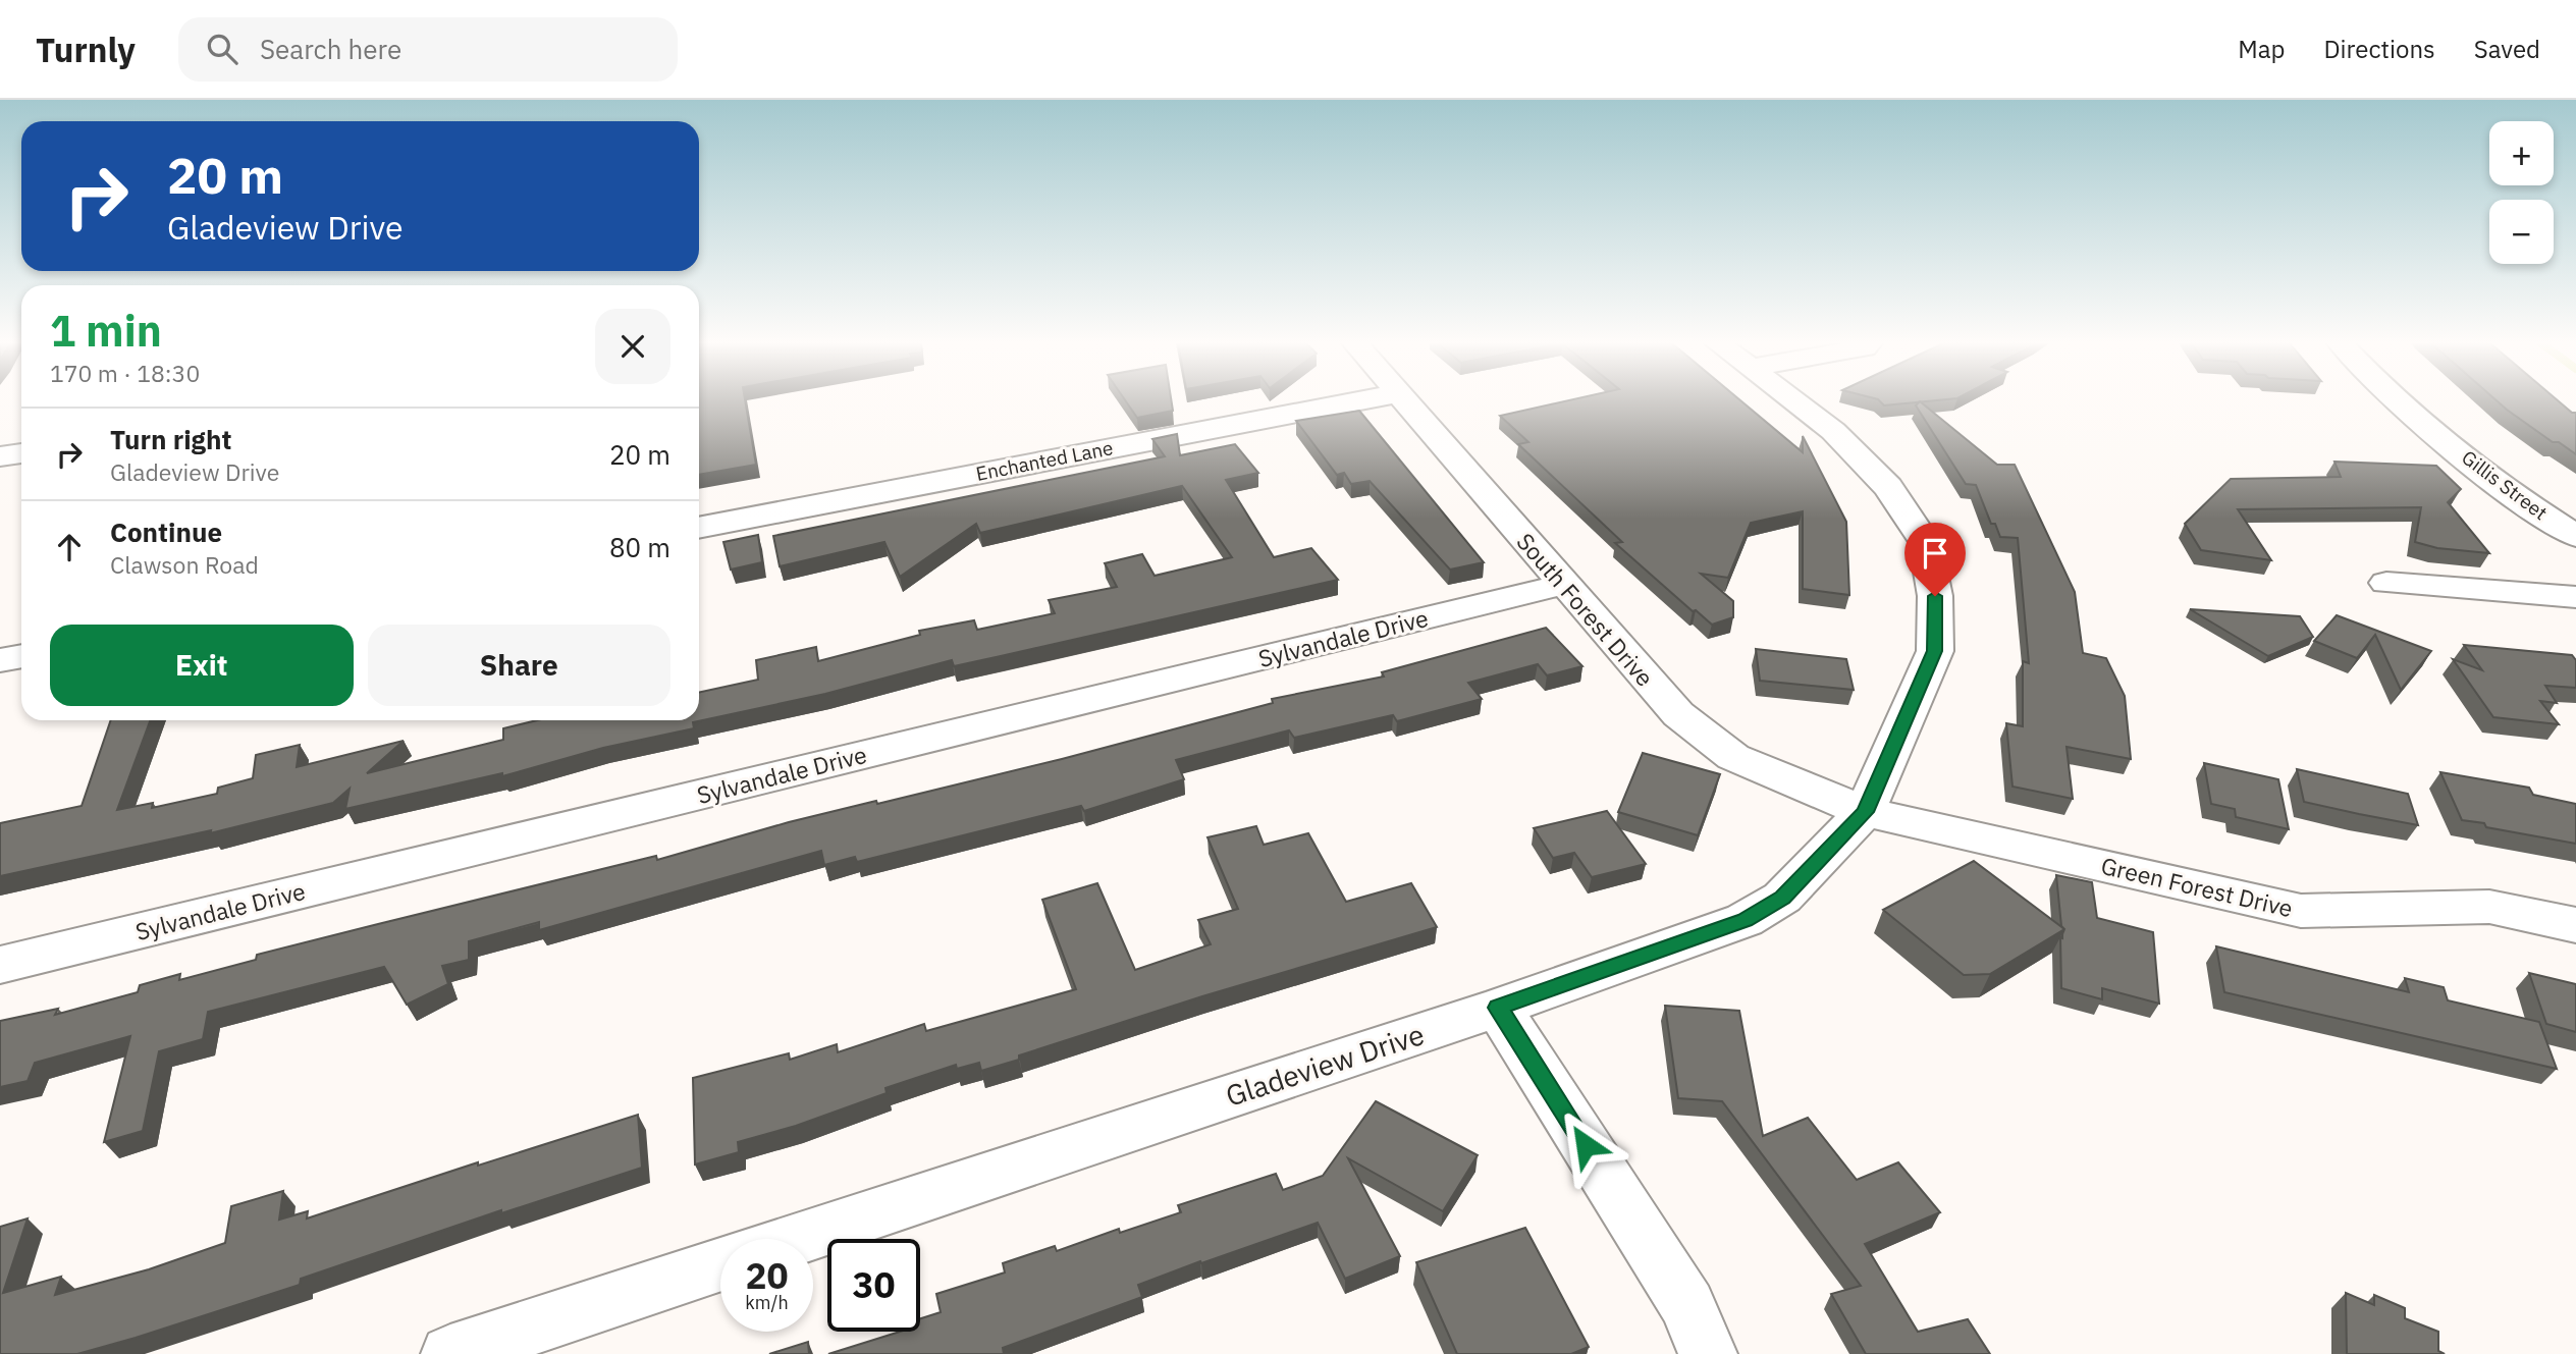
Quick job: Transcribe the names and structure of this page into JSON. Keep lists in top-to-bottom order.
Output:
{
  "streets": {
    "street": [
      "Enchanted Lane",
      "Gillis Street",
      "South Forest Drive",
      "Sylvandale Drive",
      "Green Forest Drive",
      "Gladeview Drive"
    ]
  },
  "crossings": [
    ["South Forest Drive", "Sylvandale Drive"],
    ["South Forest Drive", "Green Forest Drive"],
    ["South Forest Drive", "Gladeview Drive"],
    ["Green Forest Drive", "Gladeview Drive"]
  ],
  "page": {
    "header": "Turnly",
    "search": "Search here",
    "nav": ["Map", "Directions", "Saved"],
    "map_buttons": ["+", "−"],
    "turn": ["20 m", "Gladeview Drive"],
    "heading": ["1 min", "170 m · 18:30"],
    "list": [
      {
        "name": "Turn right",
        "note": "Gladeview Drive",
        "value": "20 m"
      },
      {
        "name": "Continue",
        "note": "Clawson Road",
        "value": "80 m"
      }
    ],
    "buttons": ["Exit", "Share"],
    "speed": "20 km/h",
    "limit": "30"
  }
}
